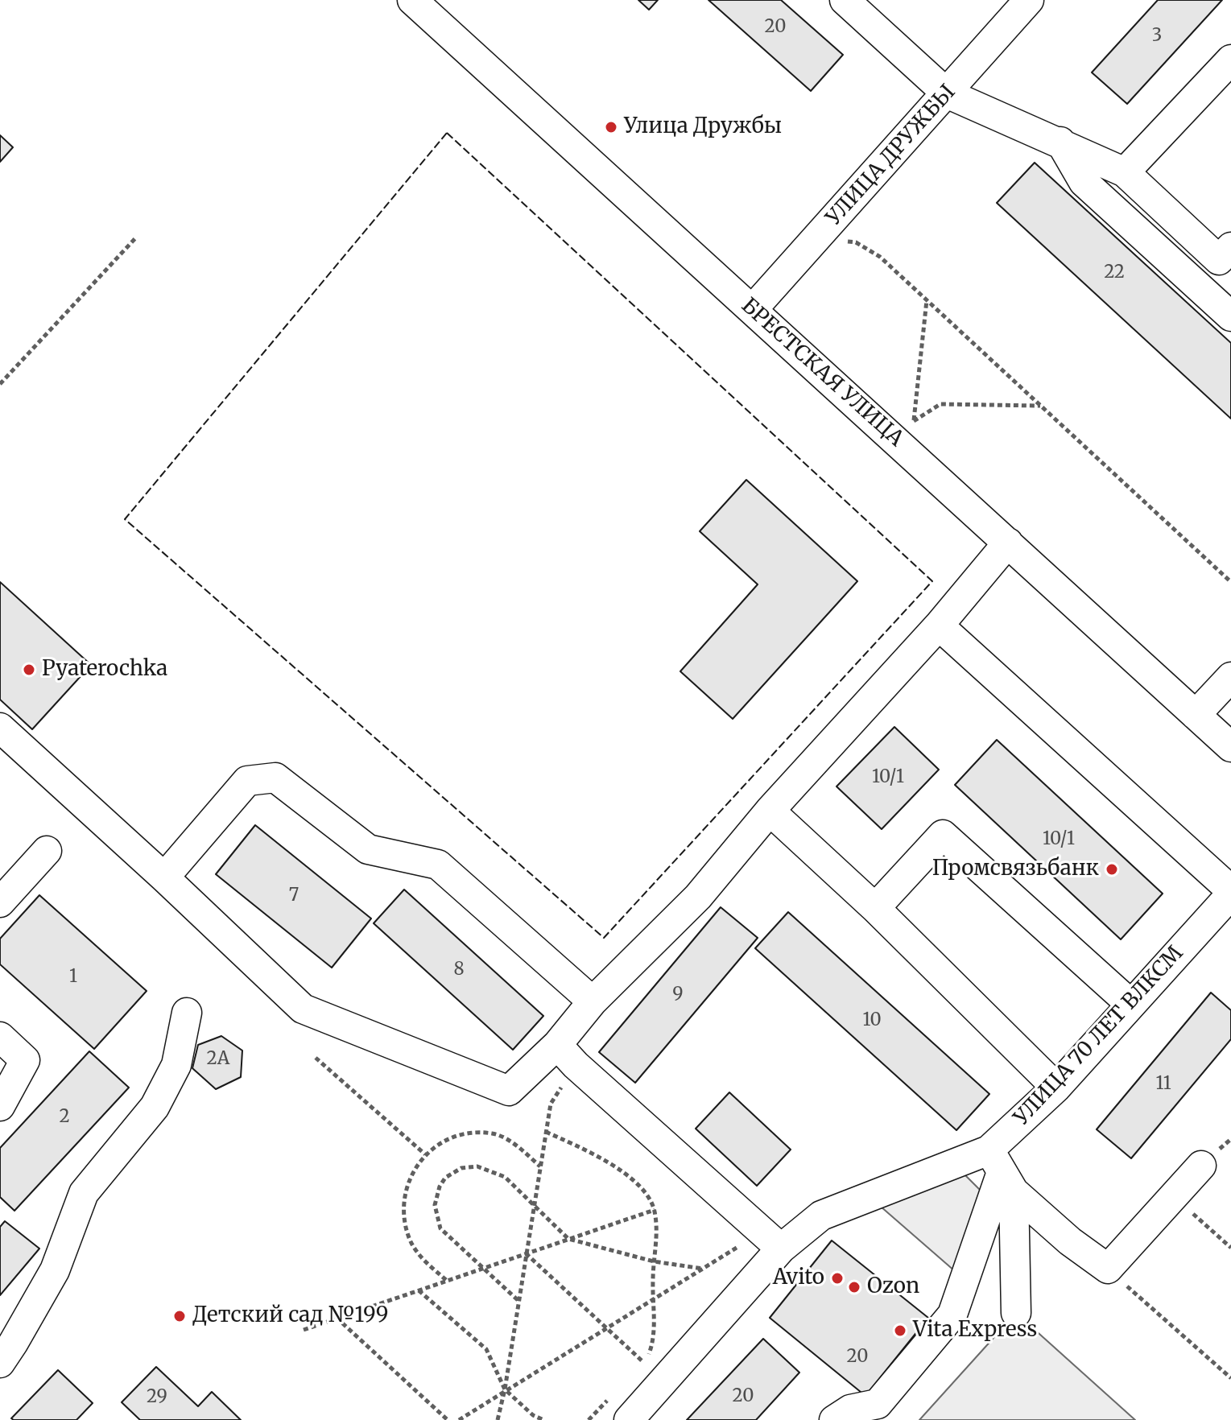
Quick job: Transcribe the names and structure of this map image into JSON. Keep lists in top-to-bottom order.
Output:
{
  "streets": {
    "street": ["УЛИЦА ДРУЖБЫ", "БРЕСТСКАЯ УЛИЦА", "УЛИЦА 70 ЛЕТ ВЛКСМ"]
  },
  "crossings": [
    ["УЛИЦА ДРУЖБЫ", "БРЕСТСКАЯ УЛИЦА"]
  ],
  "places": [
    "Улица Дружбы",
    "Pyaterochka",
    "Промсвязьбанк",
    "Avito",
    "Ozon",
    "Детский сад №199",
    "Vita Express"
  ],
  "house_numbers": [
    "20",
    "3",
    "22",
    "10/1",
    "10/1",
    "7",
    "8",
    "1",
    "9",
    "10",
    "2А",
    "11",
    "2",
    "20",
    "20",
    "29"
  ]
}
